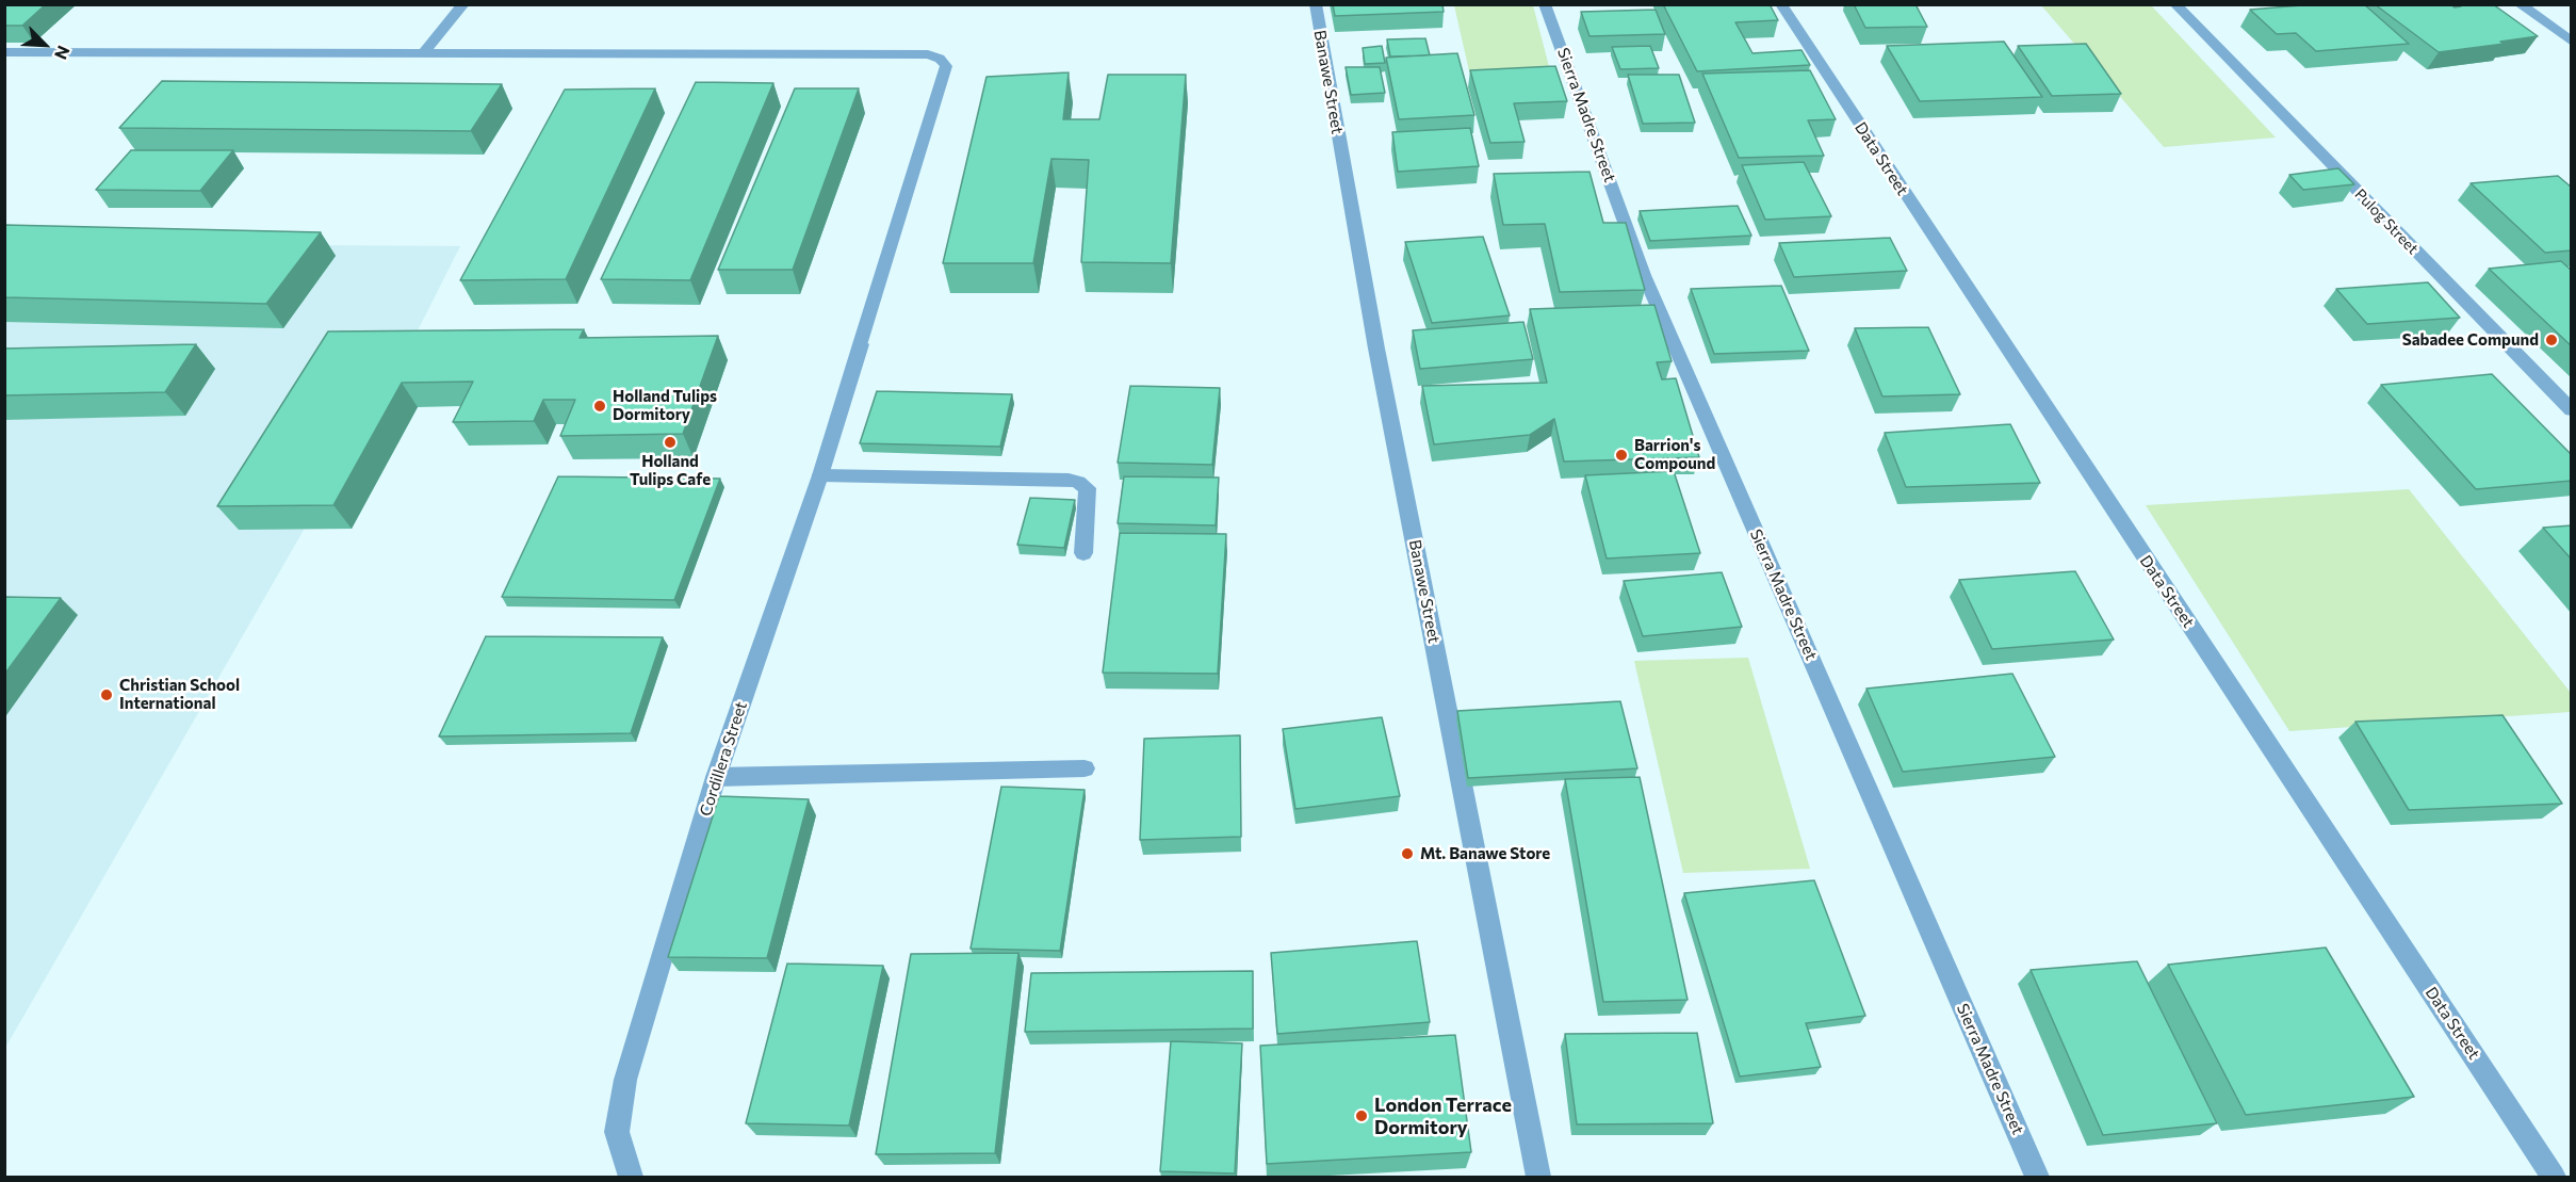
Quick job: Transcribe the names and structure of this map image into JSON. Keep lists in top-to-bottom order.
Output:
{
  "streets": {
    "street": [
      "Banawe Street",
      "Sierra Madre Street",
      "Data Street",
      "Pulog Street",
      "Cordillera Street"
    ]
  },
  "places": [
    "Sabadee Compund",
    "Holland Tulips Dormitory",
    "Holland Tulips Cafe",
    "Barrion's Compound",
    "Christian School International",
    "Mt. Banawe Store",
    "London Terrace Dormitory"
  ],
  "north": "bottom right"
}
